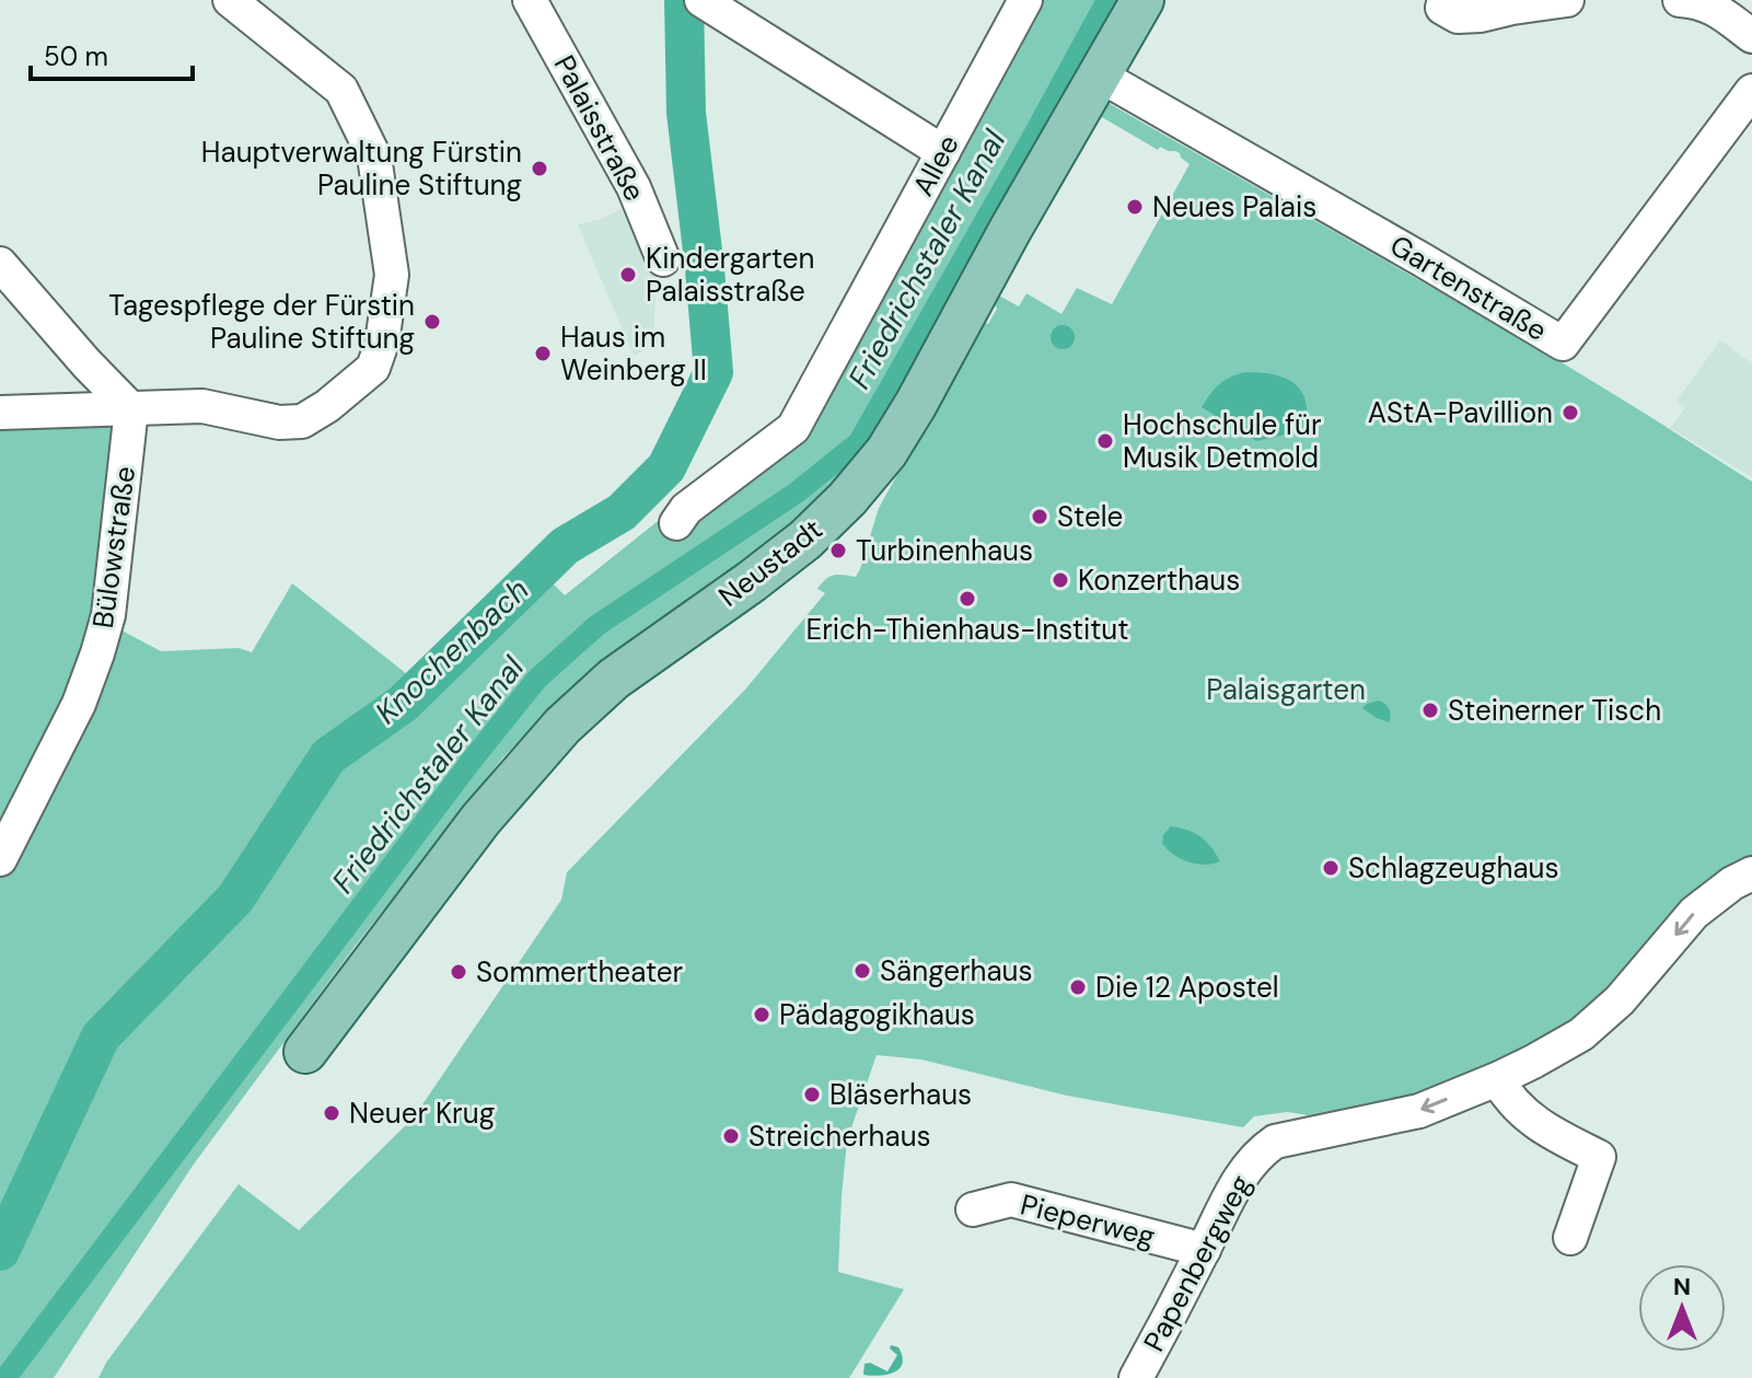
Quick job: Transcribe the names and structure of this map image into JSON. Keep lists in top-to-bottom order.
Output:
{
  "streets": {
    "main road": ["Neustadt"],
    "street": [
      "Palaisstraße",
      "Allee",
      "Gartenstraße",
      "Bülowstraße",
      "Pieperweg",
      "Papenbergweg"
    ]
  },
  "crossings": [
    ["Gartenstraße", "Neustadt"],
    ["Pieperweg", "Papenbergweg"]
  ],
  "one_way": ["Papenbergweg"],
  "water": ["Friedrichstaler Kanal", "Knochenbach"],
  "parks": ["Palaisgarten"],
  "places": [
    "Hauptverwaltung Fürstin Pauline Stiftung",
    "Neues Palais",
    "Kindergarten Palaisstraße",
    "Tagespflege der Fürstin Pauline Stiftung",
    "Haus im Weinberg II",
    "AStA-Pavillion",
    "Hochschule für Musik Detmold",
    "Stele",
    "Turbinenhaus",
    "Konzerthaus",
    "Erich-Thienhaus-Institut",
    "Steinerner Tisch",
    "Schlagzeughaus",
    "Sängerhaus",
    "Sommertheater",
    "Die 12 Apostel",
    "Pädagogikhaus",
    "Bläserhaus",
    "Neuer Krug",
    "Streicherhaus"
  ],
  "scale_bar": "50 m",
  "north": "top"
}
